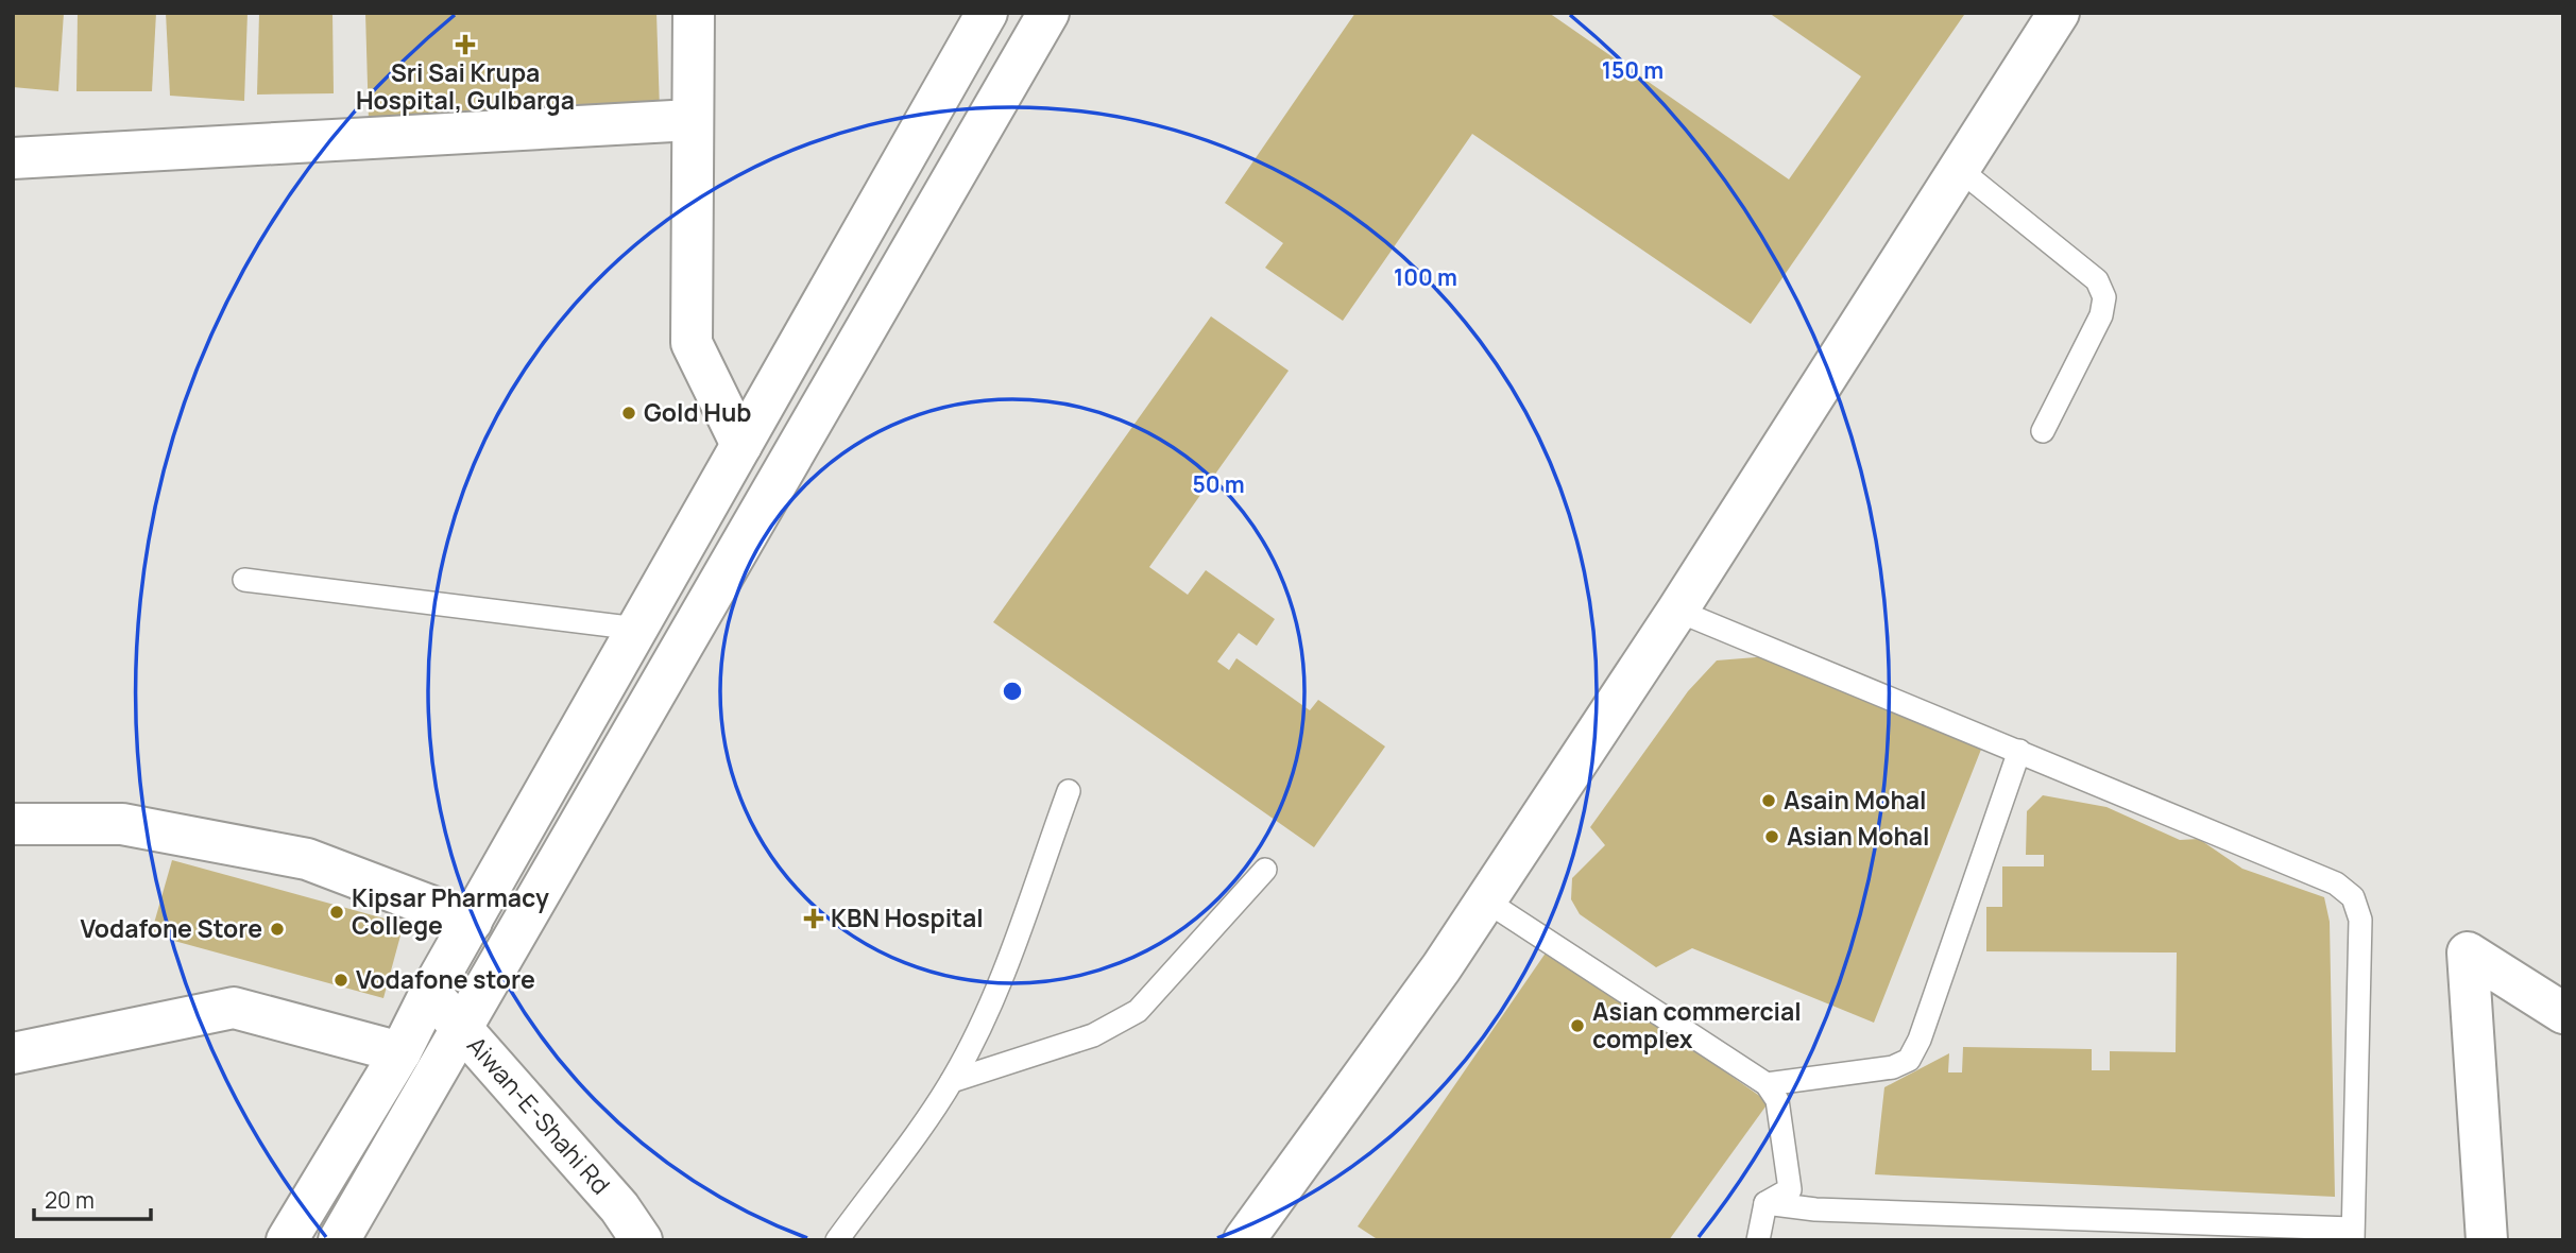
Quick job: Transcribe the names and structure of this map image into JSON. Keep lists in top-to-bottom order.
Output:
{
  "streets": {
    "street": ["Aiwan-E-Shahi Rd"]
  },
  "places": {
    "health": ["Sri Sai Krupa Hospital, Gulbarga", "KBN Hospital"],
    "other": [
      "Gold Hub",
      "Asain Mohal",
      "Asian Mohal",
      "Kipsar Pharmacy College",
      "Vodafone Store",
      "Vodafone store",
      "Asian commercial complex"
    ]
  },
  "scale_bar": "20 m",
  "rings": ["150 m", "100 m", "50 m"]
}
